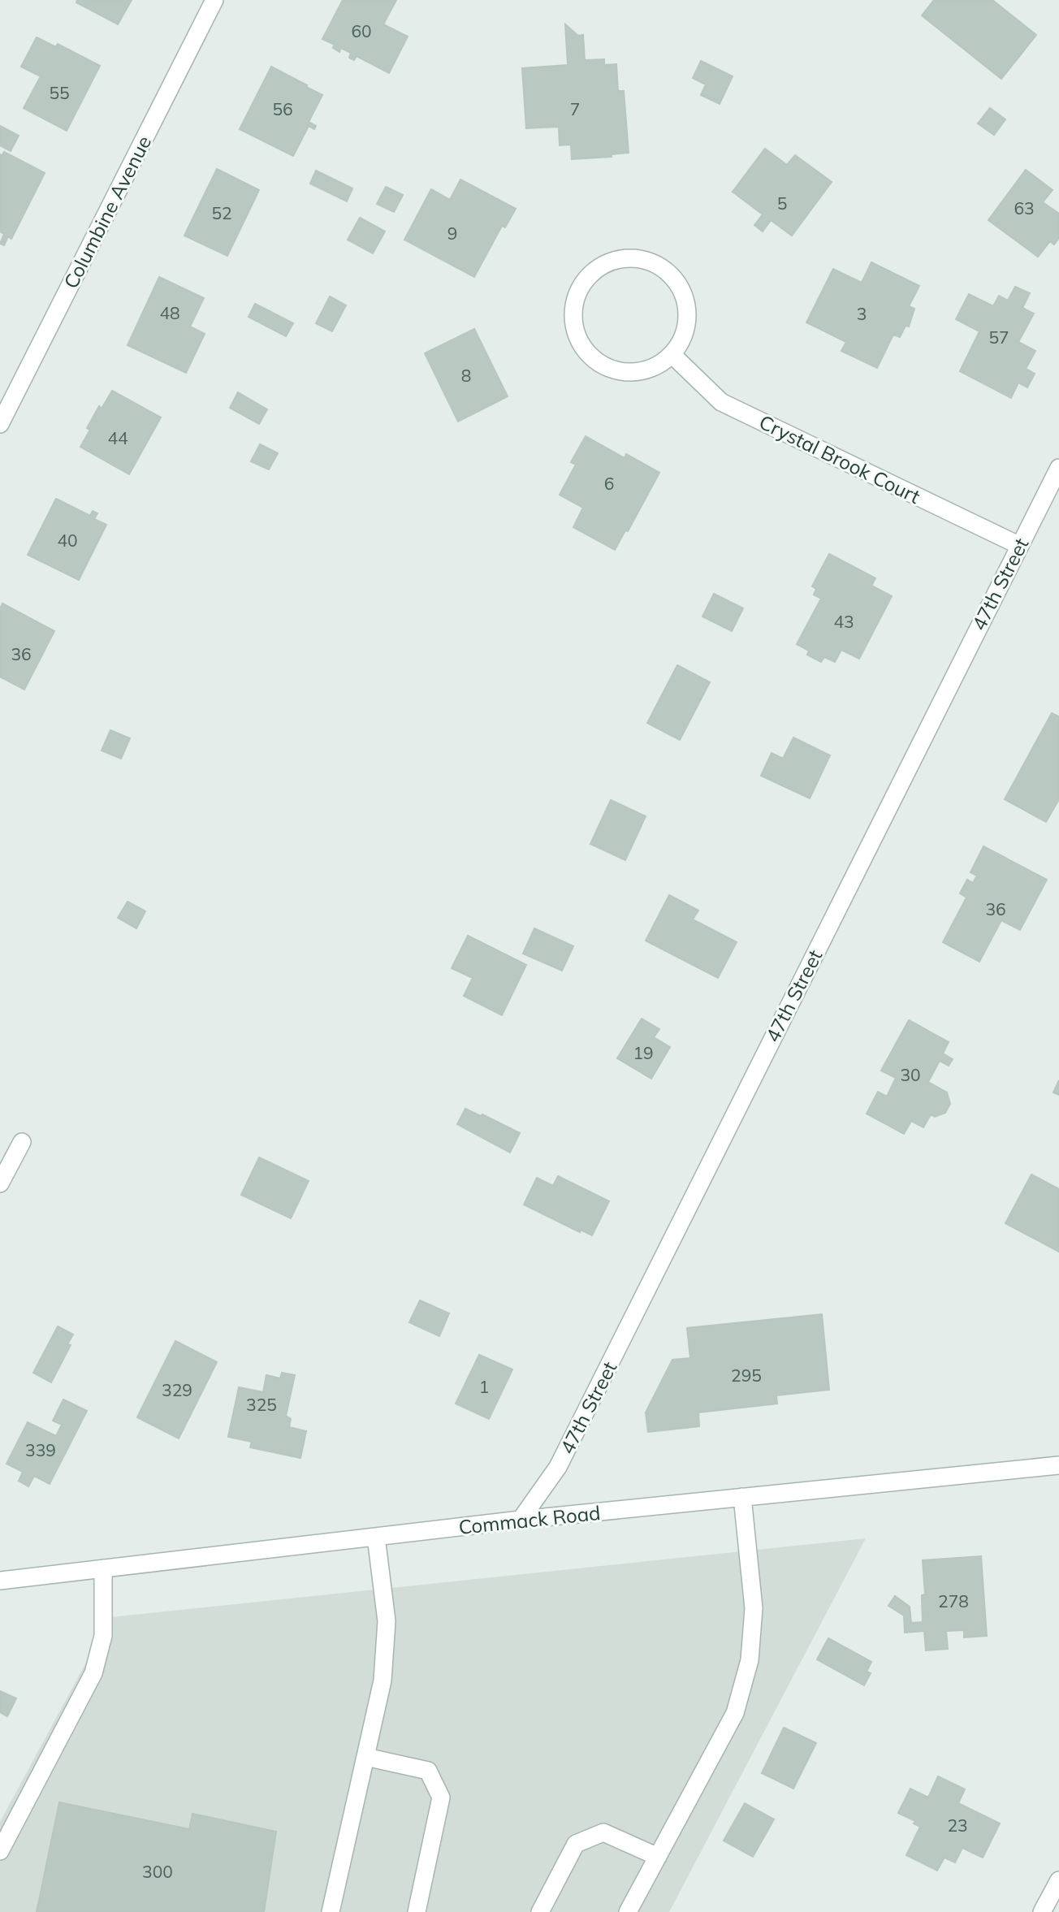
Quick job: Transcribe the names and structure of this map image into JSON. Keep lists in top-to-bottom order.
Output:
{
  "streets": {
    "street": [
      "Columbine Avenue",
      "Crystal Brook Court",
      "47th Street",
      "Commack Road"
    ]
  },
  "crossings": [
    ["Crystal Brook Court", "47th Street"],
    ["47th Street", "Commack Road"]
  ],
  "house_numbers": [
    "60",
    "55",
    "56",
    "7",
    "5",
    "63",
    "52",
    "9",
    "48",
    "3",
    "57",
    "8",
    "44",
    "6",
    "40",
    "43",
    "36",
    "36",
    "19",
    "30",
    "295",
    "1",
    "329",
    "325",
    "339",
    "278",
    "23",
    "300"
  ]
}
